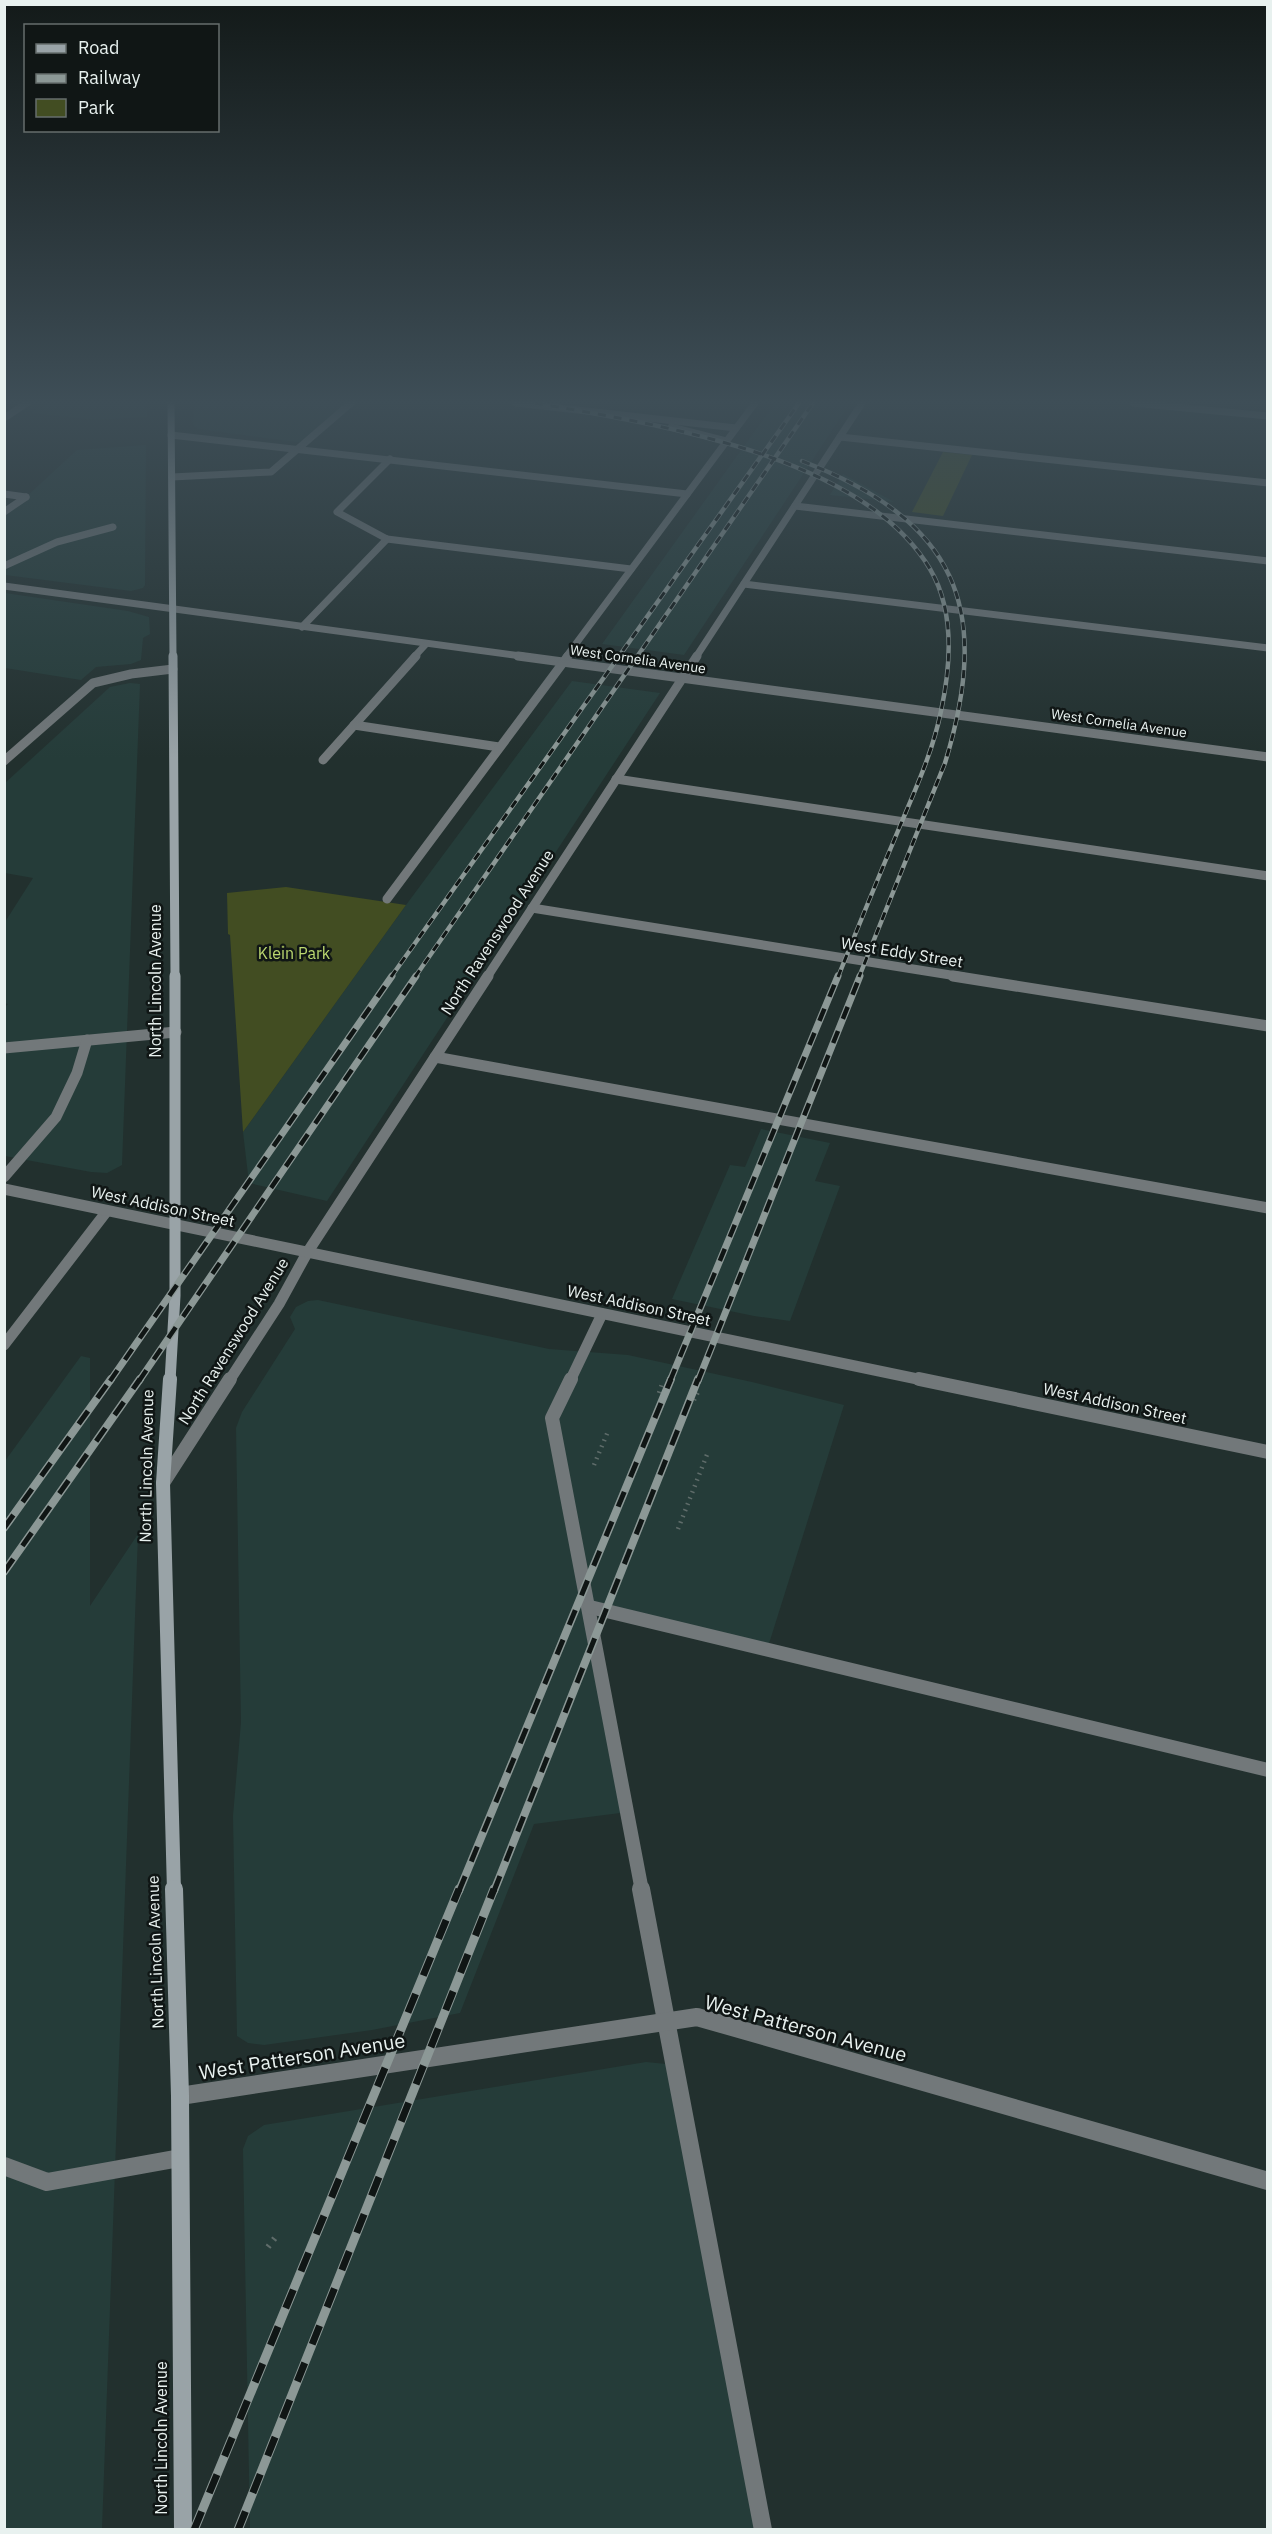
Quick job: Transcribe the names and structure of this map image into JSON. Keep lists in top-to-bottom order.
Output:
{
  "streets": {
    "main road": ["North Lincoln Avenue"],
    "street": [
      "West Cornelia Avenue",
      "North Ravenswood Avenue",
      "West Eddy Street",
      "West Addison Street",
      "West Patterson Avenue"
    ]
  },
  "crossings": [
    ["West Cornelia Avenue", "North Ravenswood Avenue"],
    ["West Cornelia Avenue", "North Lincoln Avenue"],
    ["North Ravenswood Avenue", "West Eddy Street"],
    ["North Ravenswood Avenue", "North Lincoln Avenue"],
    ["North Ravenswood Avenue", "West Addison Street"],
    ["North Lincoln Avenue", "West Addison Street"],
    ["North Lincoln Avenue", "West Patterson Avenue"]
  ],
  "parks": ["Klein Park"],
  "legend": ["Road", "Railway", "Park"]
}
